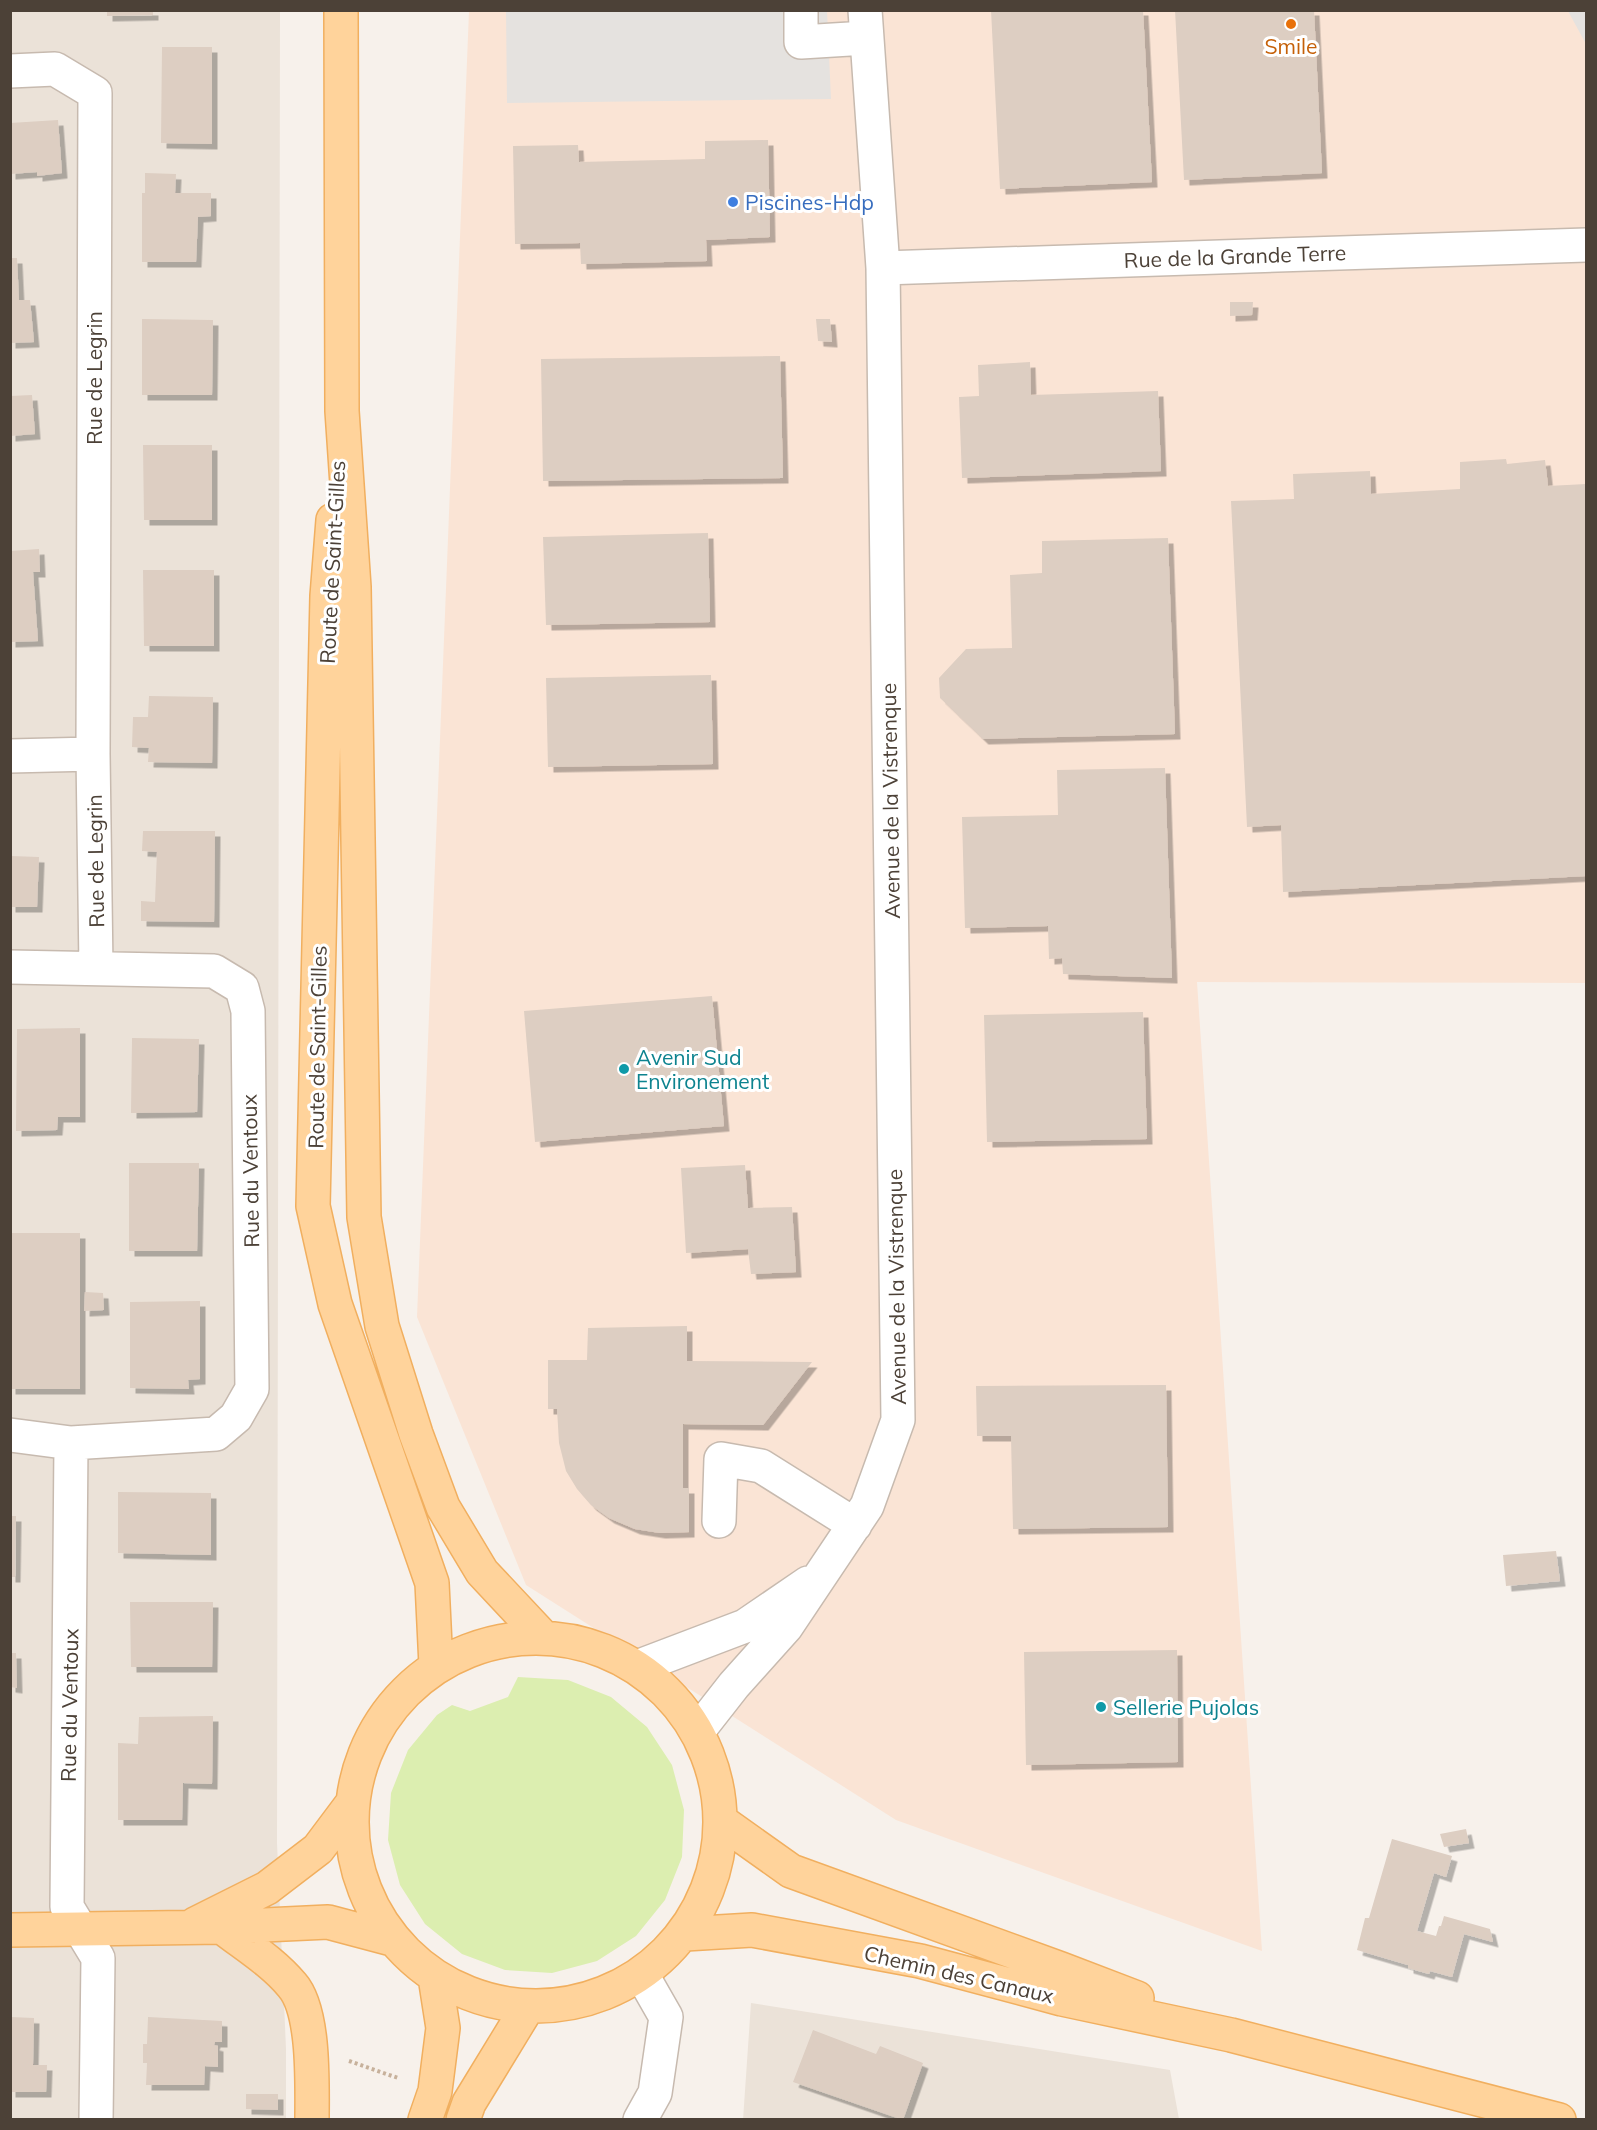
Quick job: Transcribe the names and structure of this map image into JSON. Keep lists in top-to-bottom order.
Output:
{
  "streets": {
    "main road": ["Route de Saint-Gilles", "Chemin des Canaux"],
    "street": [
      "Rue de la Grande Terre",
      "Rue de Legrin",
      "Avenue de la Vistrenque",
      "Rue du Ventoux"
    ]
  },
  "crossings": [
    ["Rue de la Grande Terre", "Avenue de la Vistrenque"],
    ["Rue de Legrin", "Rue du Ventoux"]
  ],
  "places": [
    "Smile",
    "Piscines-Hdp",
    "Avenir Sud Environement",
    "Sellerie Pujolas"
  ]
}
